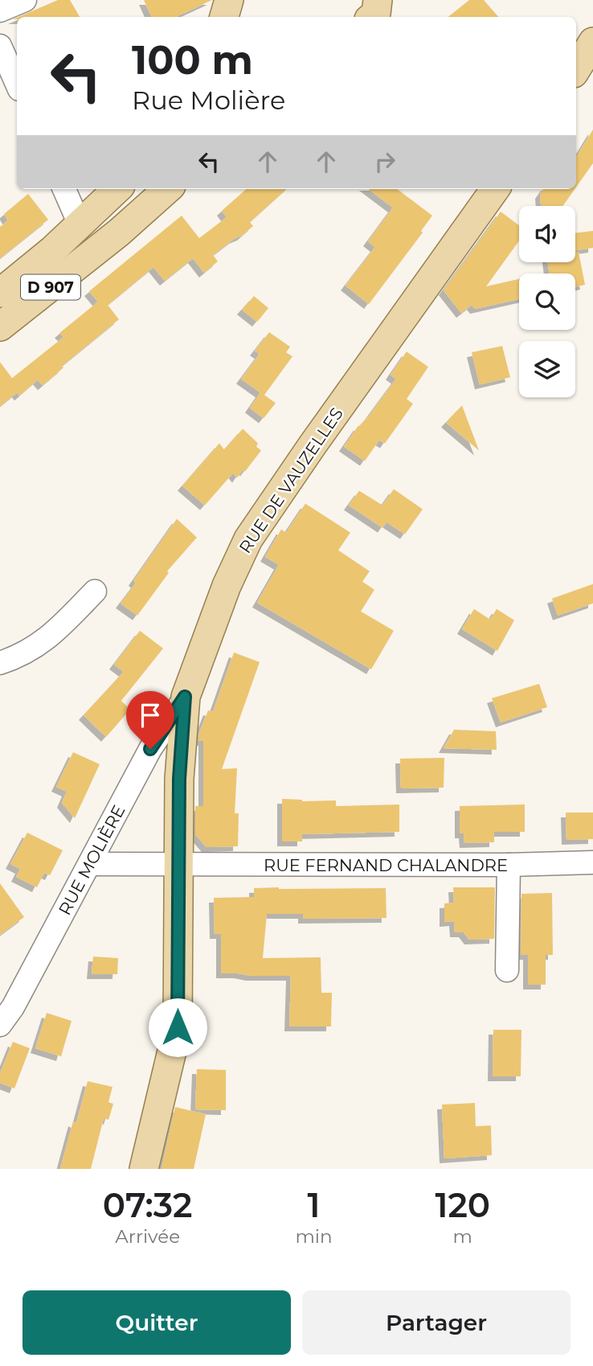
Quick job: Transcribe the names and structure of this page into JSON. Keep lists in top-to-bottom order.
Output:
{
  "streets": {
    "main road": ["D 907", "RUE DE VAUZELLES"],
    "street": ["RUE MOLIÈRE", "RUE FERNAND CHALANDRE"]
  },
  "crossings": [
    ["RUE DE VAUZELLES", "RUE MOLIÈRE"],
    ["RUE DE VAUZELLES", "RUE FERNAND CHALANDRE"],
    ["RUE MOLIÈRE", "RUE FERNAND CHALANDRE"]
  ],
  "page": {
    "turn": ["100 m", "Rue Molière"],
    "eta": [
      "07:32",
      "Arrivée",
      "1",
      "min",
      "120",
      "m"
    ],
    "buttons": ["Quitter", "Partager"]
  }
}
